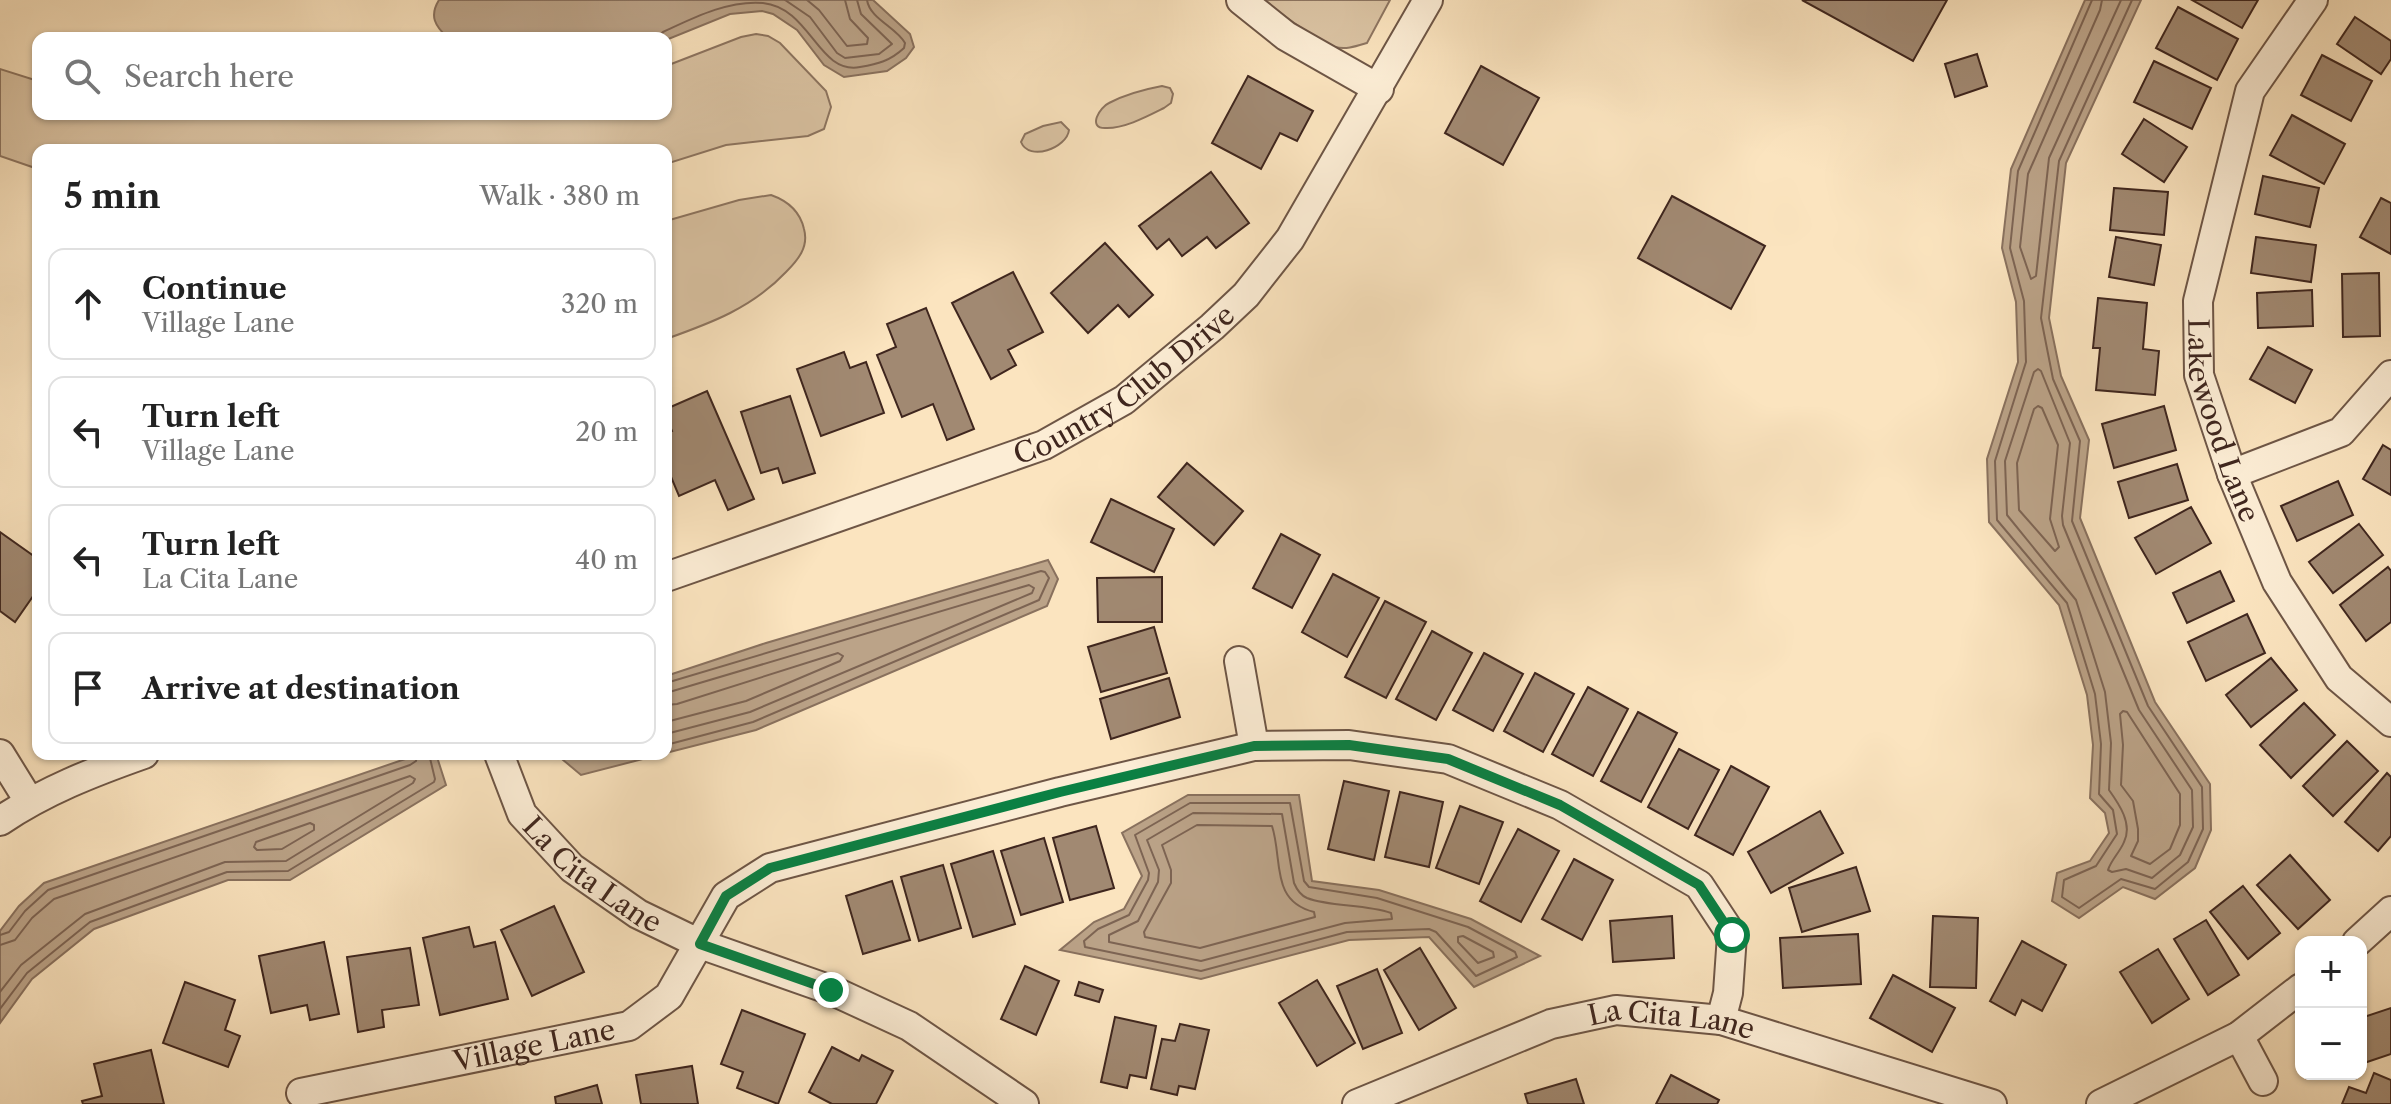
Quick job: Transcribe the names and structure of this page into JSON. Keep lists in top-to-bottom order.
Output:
{
  "streets": {
    "street": [
      "Country Club Drive",
      "Lakewood Lane",
      "La Cita Lane",
      "Village Lane"
    ]
  },
  "crossings": [
    ["La Cita Lane", "Village Lane"]
  ],
  "page": {
    "search": "Search here",
    "heading": ["5 min", "Walk · 380 m"],
    "list": [
      ["Continue", "Village Lane", "320 m"],
      ["Turn left", "Village Lane", "20 m"],
      ["Turn left", "La Cita Lane", "40 m"],
      "Arrive at destination"
    ],
    "map_buttons": ["+", "−"]
  }
}
